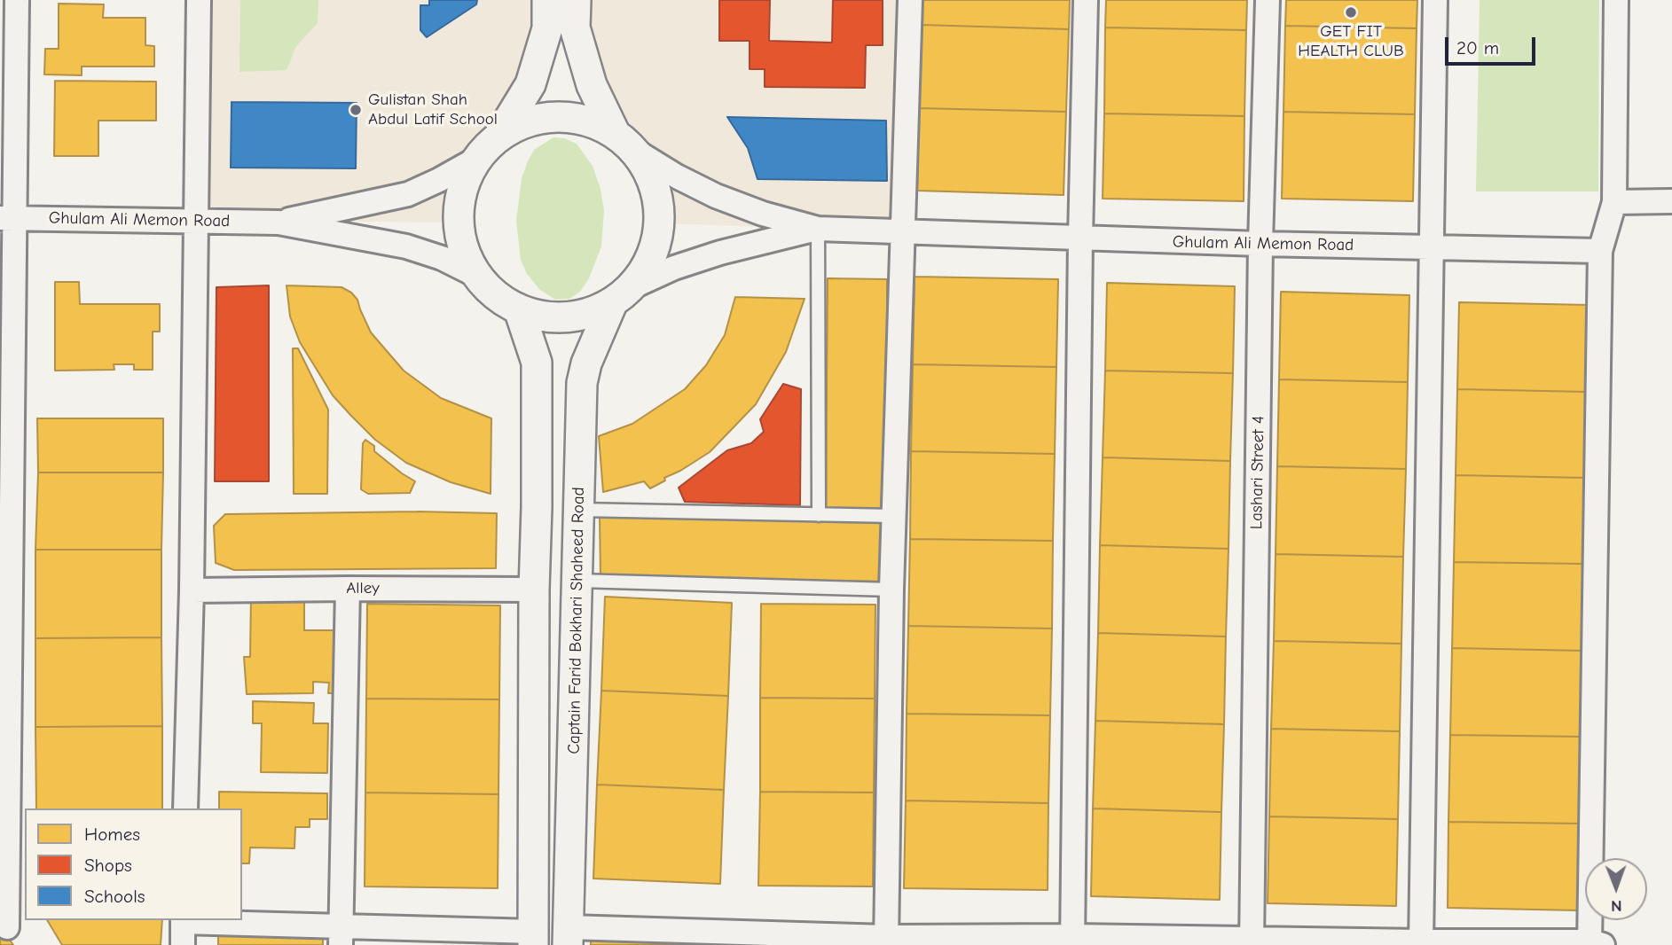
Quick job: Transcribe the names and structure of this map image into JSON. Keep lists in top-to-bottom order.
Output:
{
  "streets": {
    "street": [
      "Ghulam Ali Memon Road",
      "Lashari Street 4",
      "Alley",
      "Captain Farid Bokhari Shaheed Road"
    ]
  },
  "crossings": [
    ["Ghulam Ali Memon Road", "Lashari Street 4"]
  ],
  "places": ["GET FIT HEALTH CLUB", "Gulistan Shah Abdul Latif School"],
  "legend": ["Homes", "Shops", "Schools"],
  "scale_bar": "20 m",
  "north": "bottom"
}
